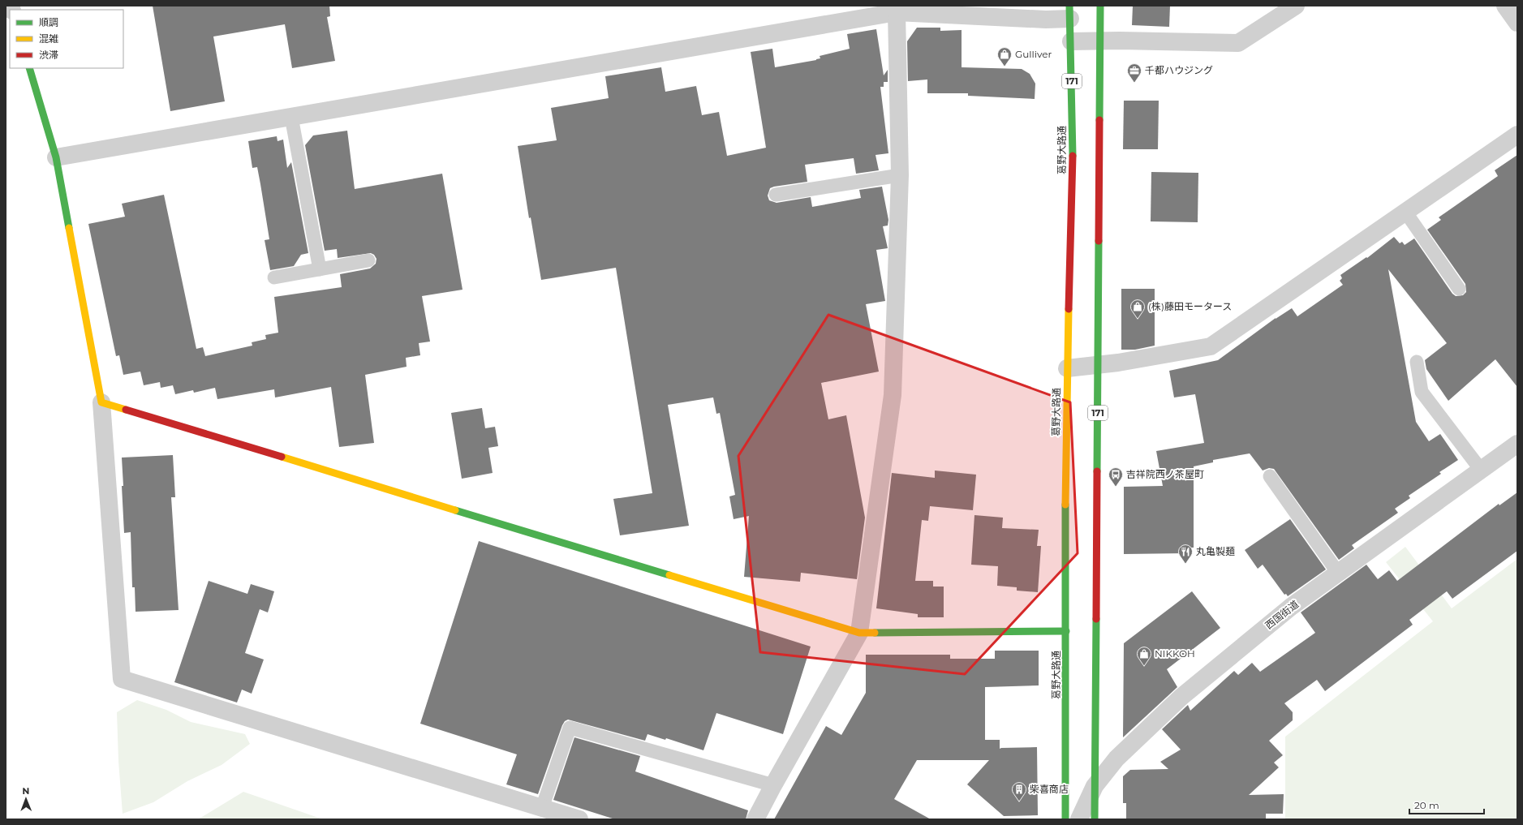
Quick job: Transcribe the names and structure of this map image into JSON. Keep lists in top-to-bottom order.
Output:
{
  "streets": {
    "main road": ["171", "葛野大路通"],
    "street": ["西国街道"]
  },
  "crossings": [
    ["171", "西国街道"]
  ],
  "places": {
    "shop": ["Gulliver", "(株)藤田モータース", "NIKKOH"],
    "office": ["千都ハウジング"],
    "bus stop": ["吉祥院西ノ茶屋町"],
    "restaurant": ["丸亀製麺"],
    "building": ["柴喜商店"]
  },
  "legend": ["順調", "混雑", "渋滞"],
  "scale_bar": "20 m",
  "north": "top"
}
